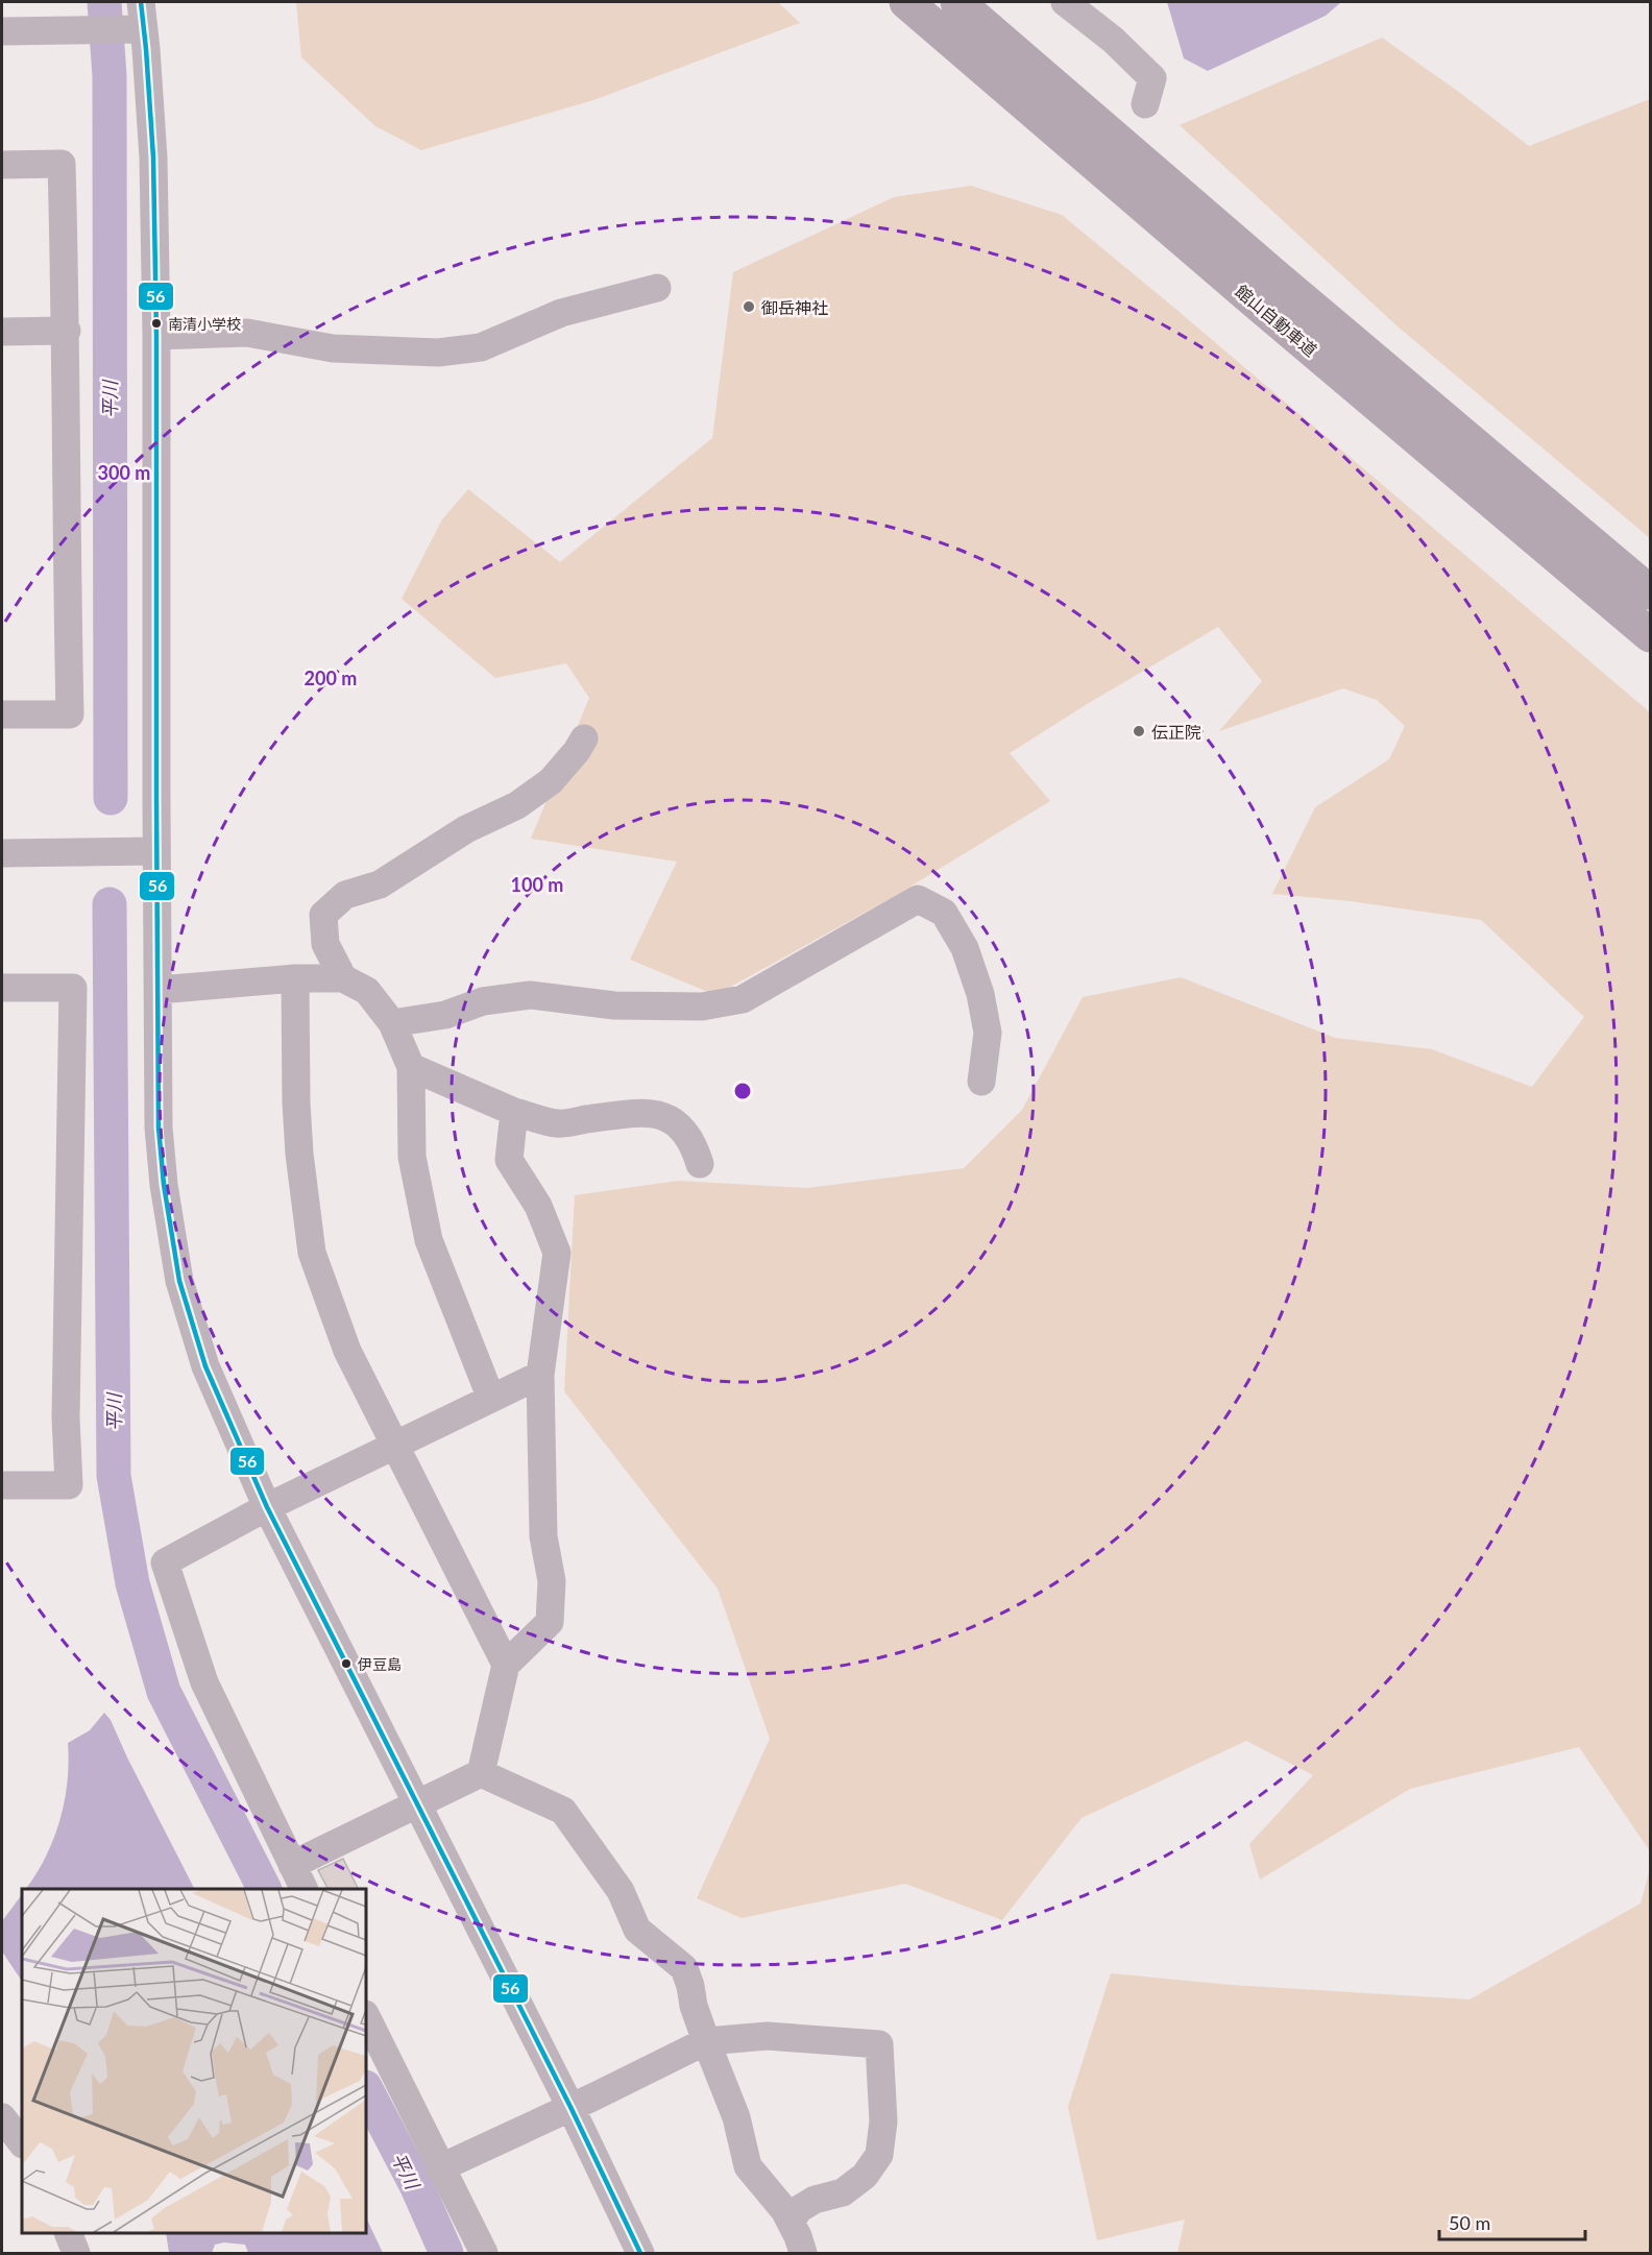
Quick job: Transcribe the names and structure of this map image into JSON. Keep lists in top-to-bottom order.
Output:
{
  "streets": {
    "highway": ["館山自動車道"]
  },
  "water": ["平川"],
  "places": [
    "御岳神社",
    "南清小学校",
    "伝正院",
    "伊豆島"
  ],
  "lines": ["transit line 56"],
  "scale_bar": "50 m",
  "rings": ["300 m", "200 m", "100 m"]
}
